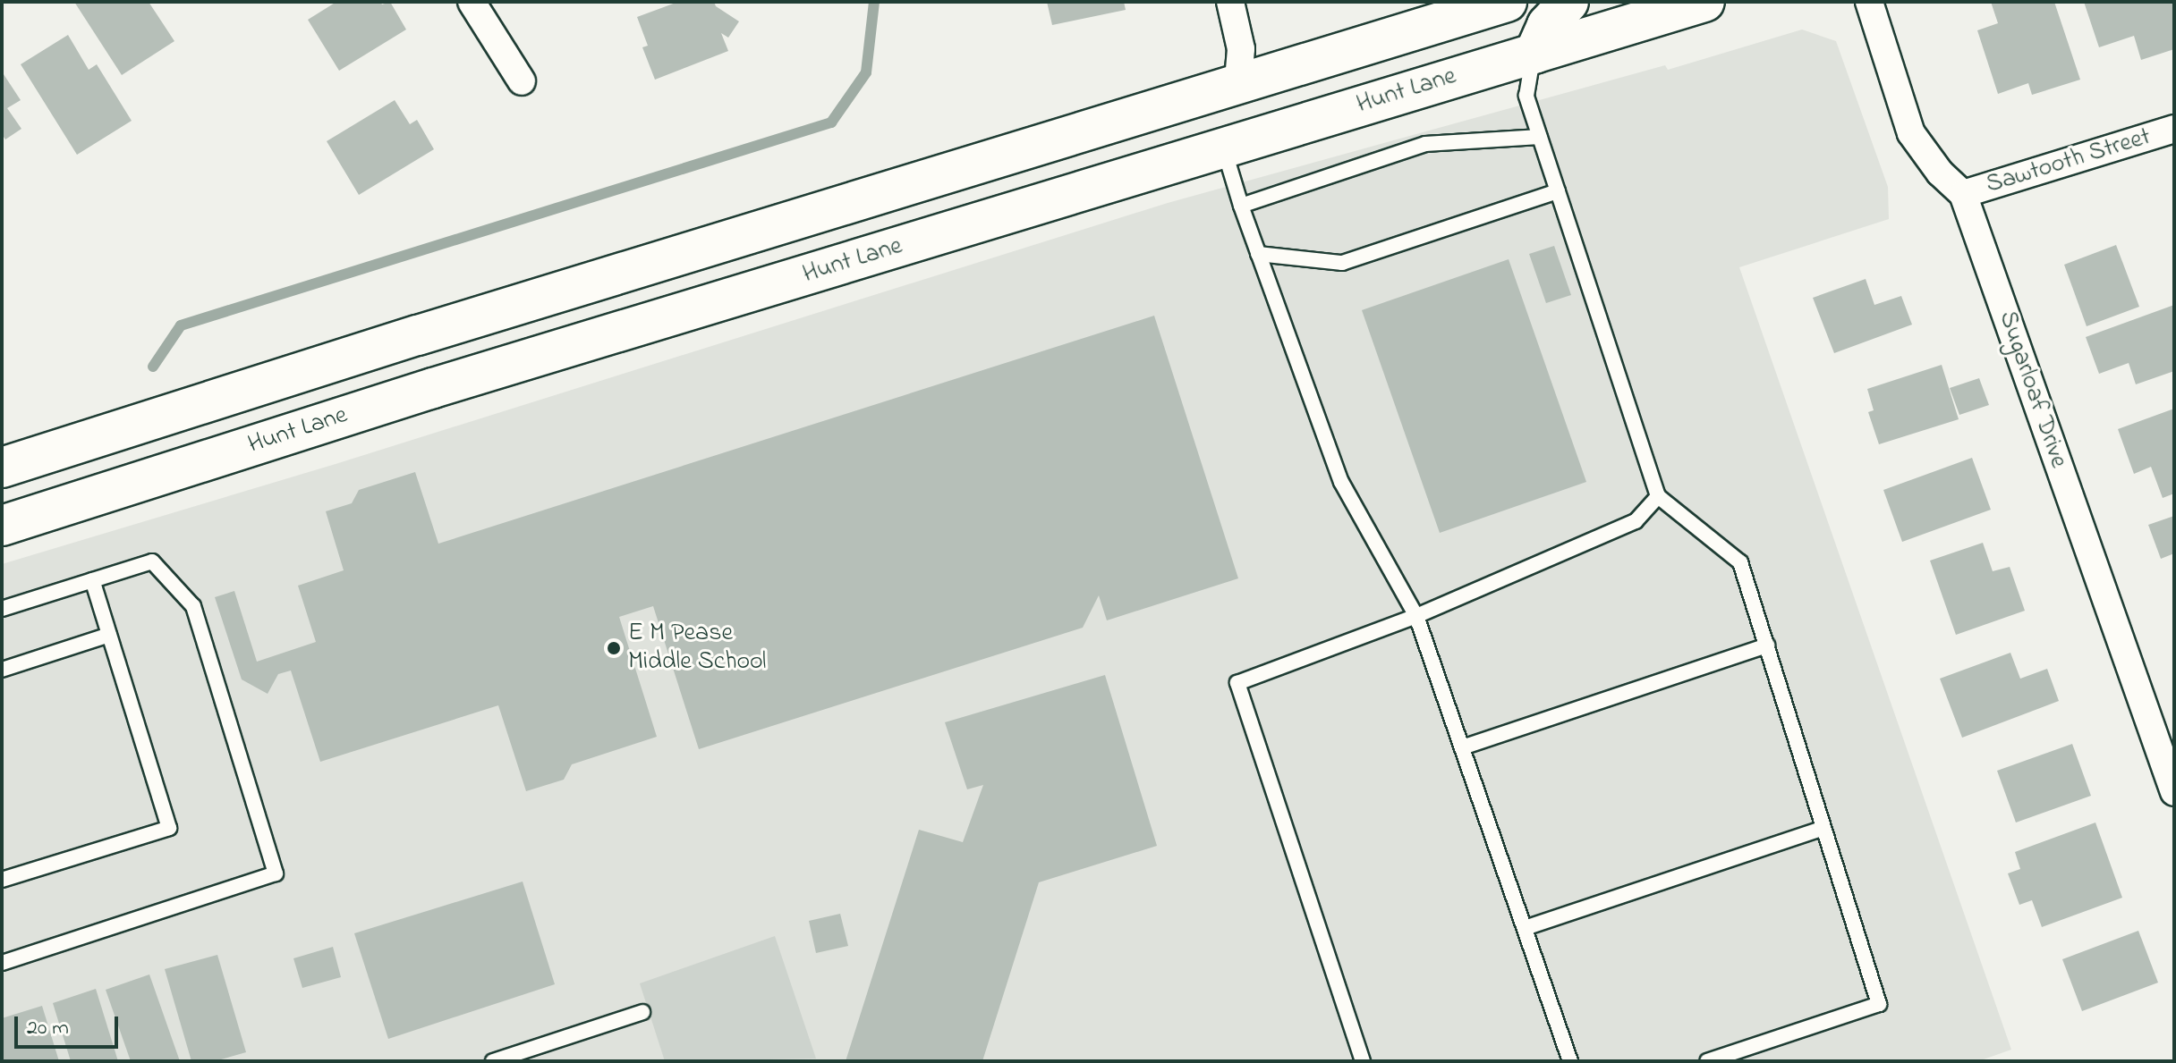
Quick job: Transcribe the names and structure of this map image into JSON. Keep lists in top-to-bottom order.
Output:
{
  "streets": {
    "main road": ["Hunt Lane"],
    "street": ["Sawtooth Street", "Sugarloaf Drive"]
  },
  "crossings": [
    ["Sawtooth Street", "Sugarloaf Drive"]
  ],
  "places": ["E M Pease Middle School"],
  "scale_bar": "20 m"
}
